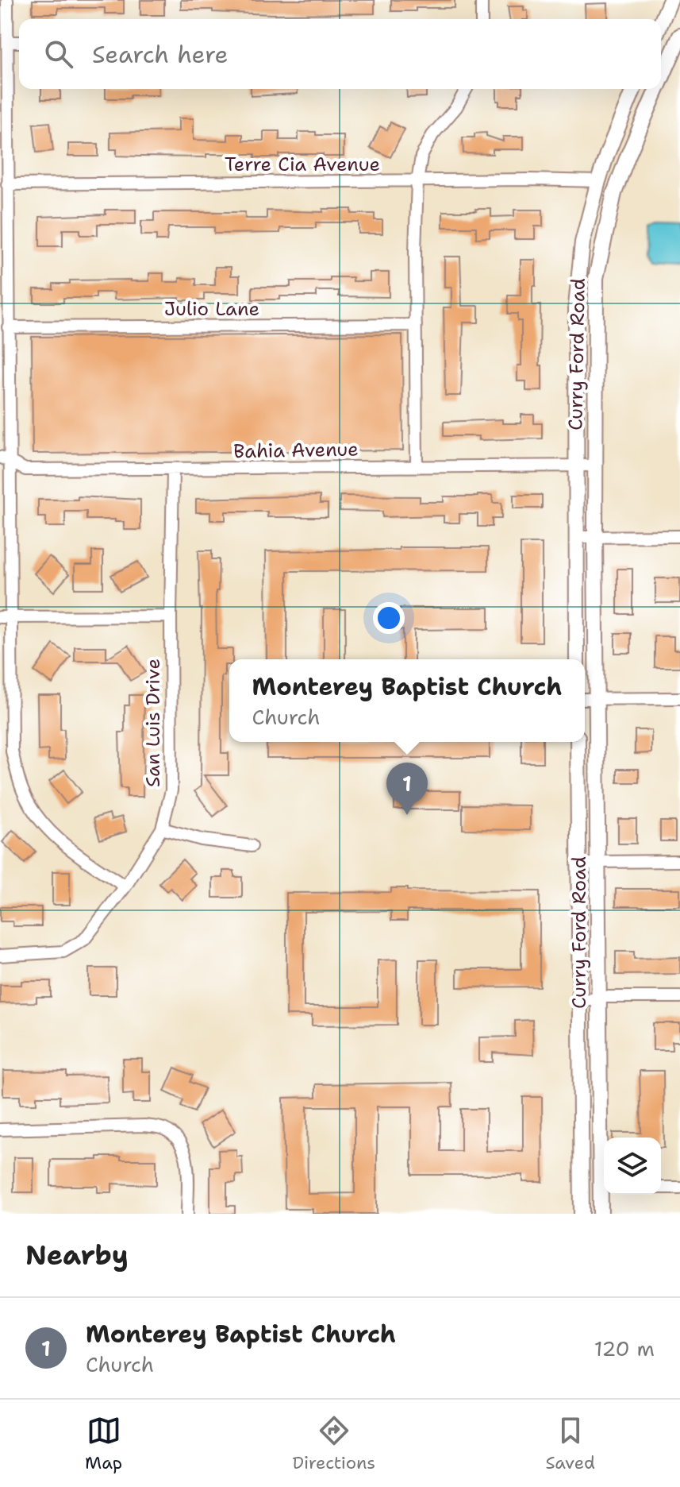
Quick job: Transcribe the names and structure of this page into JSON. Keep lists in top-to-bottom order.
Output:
{
  "streets": {
    "main road": ["Curry Ford Road"],
    "street": [
      "Terre Cia Avenue",
      "Julio Lane",
      "Bahia Avenue",
      "San Luis Drive"
    ]
  },
  "crossings": [
    ["Terre Cia Avenue", "Curry Ford Road"],
    ["Curry Ford Road", "Bahia Avenue"],
    ["Bahia Avenue", "San Luis Drive"]
  ],
  "page": {
    "search": "Search here",
    "popup": ["Monterey Baptist Church", "Church"],
    "pins": "1",
    "heading": "Nearby",
    "list": [
      {
        "mark": "1",
        "name": "Monterey Baptist Church",
        "note": "Church",
        "value": "120 m"
      }
    ],
    "nav": ["Map", "Directions", "Saved"]
  }
}
